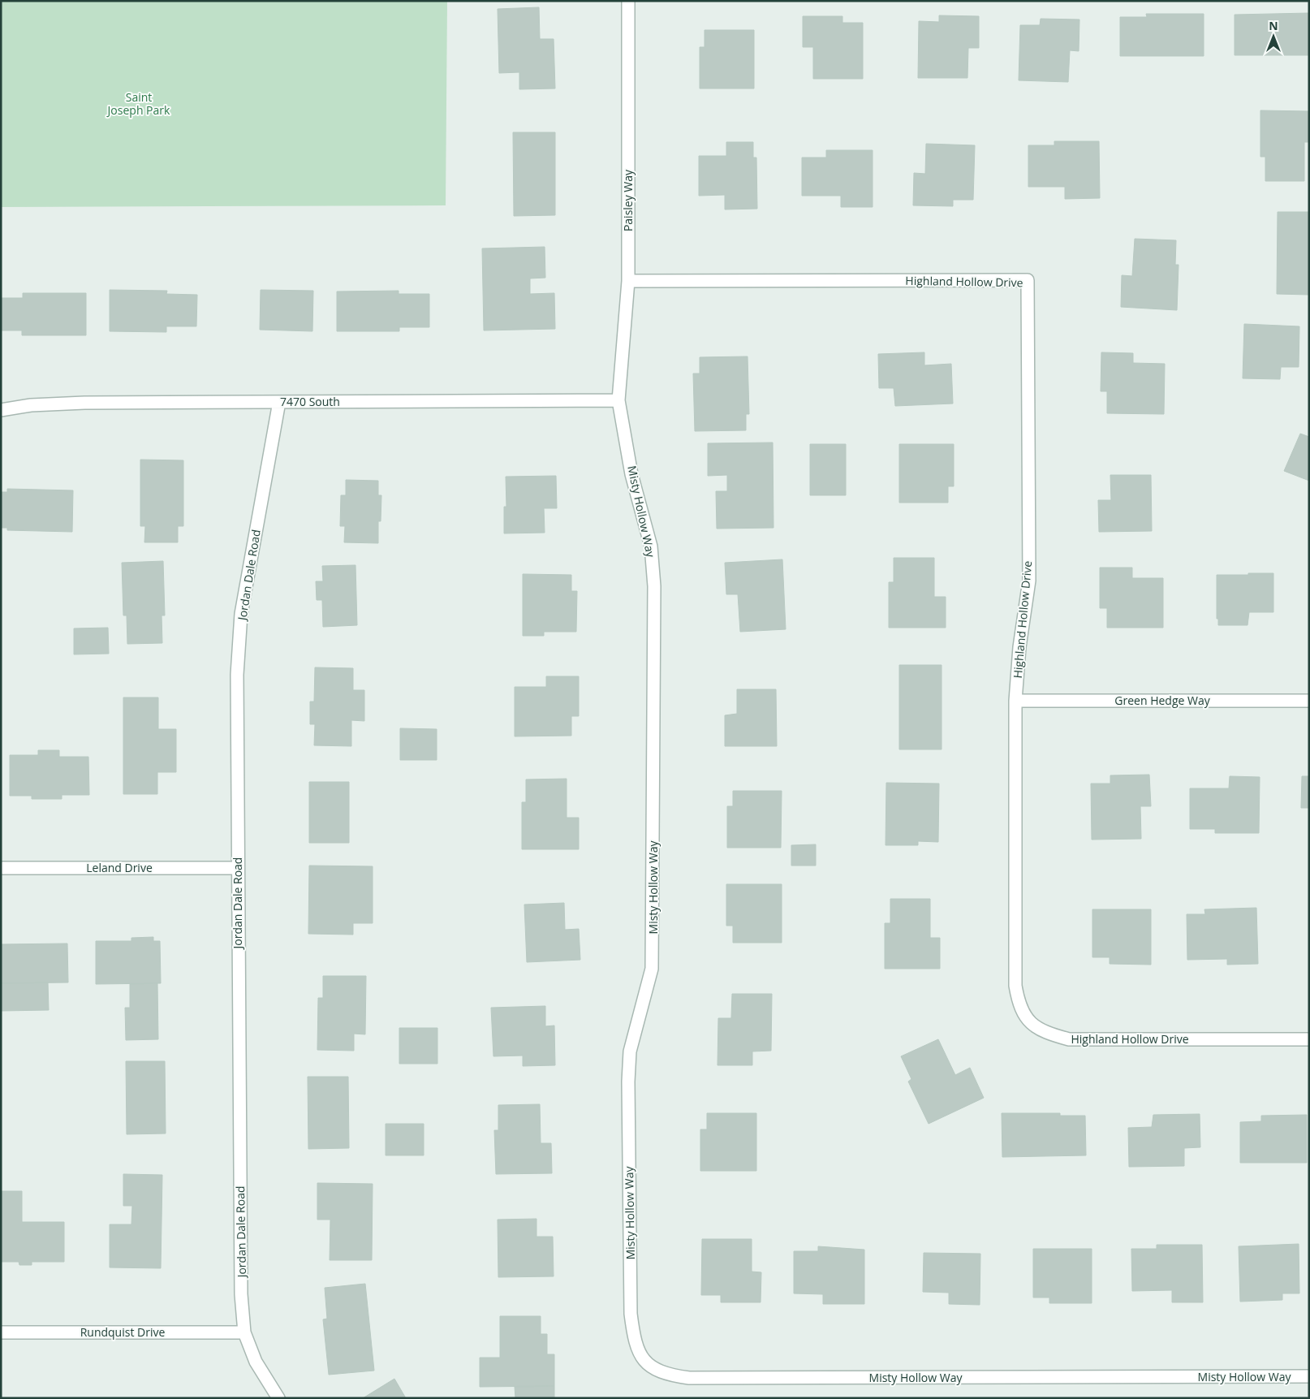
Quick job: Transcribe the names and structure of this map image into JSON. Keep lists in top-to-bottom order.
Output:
{
  "streets": {
    "street": [
      "Paisley Way",
      "Highland Hollow Drive",
      "7470 South",
      "Misty Hollow Way",
      "Jordan Dale Road",
      "Green Hedge Way",
      "Leland Drive",
      "Rundquist Drive"
    ]
  },
  "crossings": [
    ["Paisley Way", "Highland Hollow Drive"],
    ["Paisley Way", "7470 South"],
    ["Paisley Way", "Misty Hollow Way"],
    ["Highland Hollow Drive", "Green Hedge Way"],
    ["7470 South", "Misty Hollow Way"],
    ["7470 South", "Jordan Dale Road"],
    ["Jordan Dale Road", "Leland Drive"],
    ["Jordan Dale Road", "Rundquist Drive"]
  ],
  "parks": ["Saint Joseph Park"],
  "north": "top"
}
